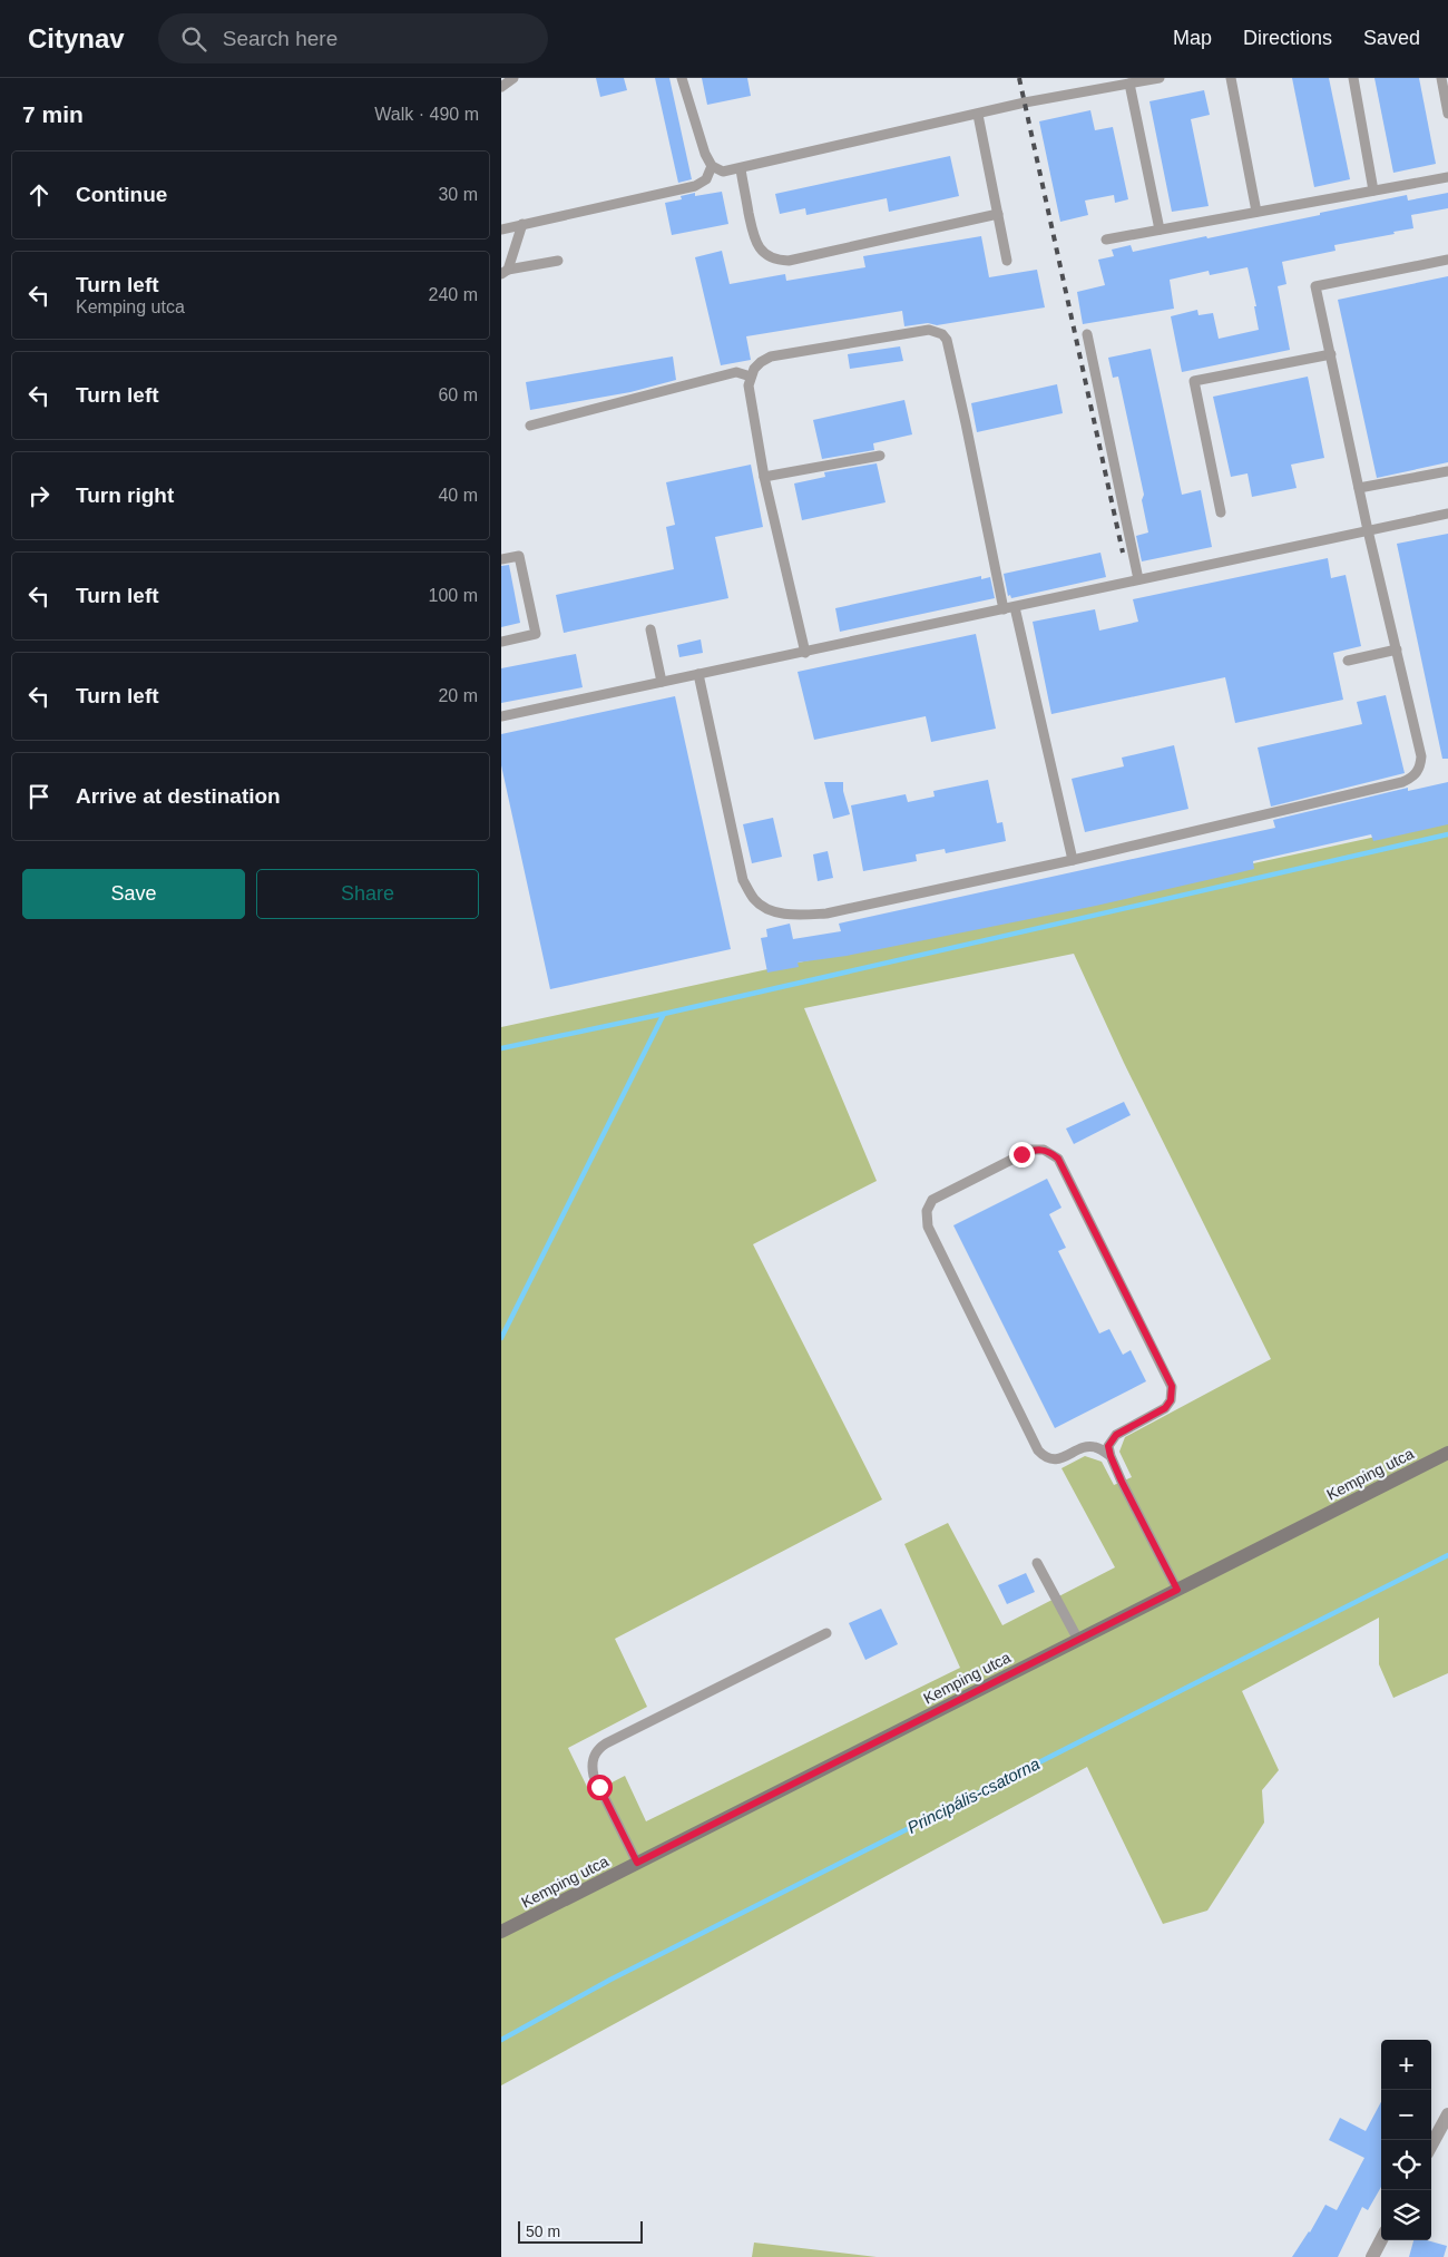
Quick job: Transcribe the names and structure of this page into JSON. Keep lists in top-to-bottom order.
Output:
{
  "streets": {
    "main road": ["Kemping utca"]
  },
  "water": ["Principális-csatorna"],
  "scale_bar": "50 m",
  "page": {
    "header": "Citynav",
    "search": "Search here",
    "nav": ["Map", "Directions", "Saved"],
    "heading": ["7 min", "Walk · 490 m"],
    "list": [
      ["Continue", "30 m"],
      ["Turn left", "Kemping utca", "240 m"],
      ["Turn left", "60 m"],
      ["Turn right", "40 m"],
      ["Turn left", "100 m"],
      ["Turn left", "20 m"],
      "Arrive at destination"
    ],
    "buttons": ["Save", "Share"],
    "map_buttons": ["+", "−"],
    "scale": "50 m"
  }
}
